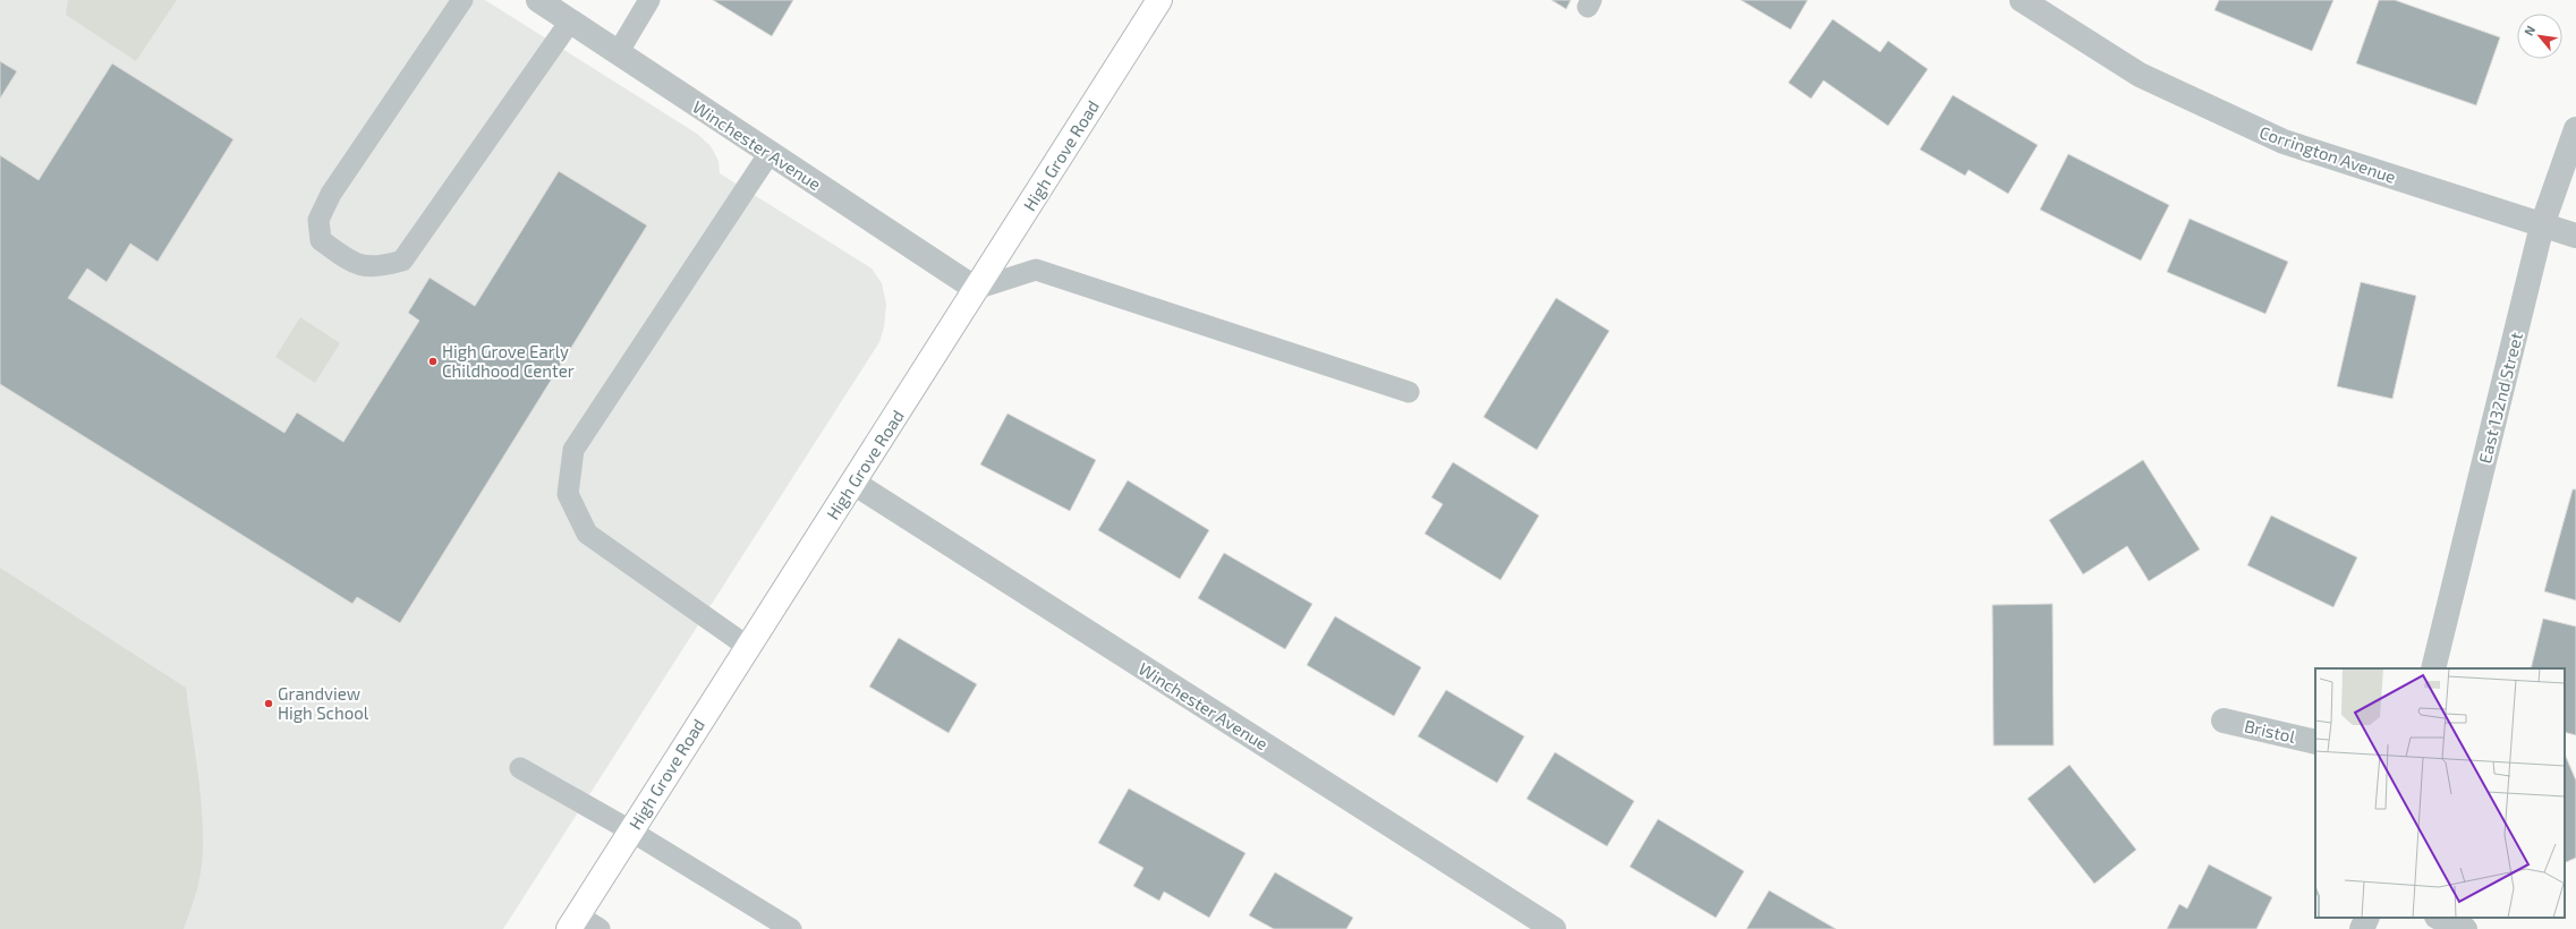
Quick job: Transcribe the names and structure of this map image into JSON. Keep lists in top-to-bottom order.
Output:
{
  "streets": {
    "main road": ["High Grove Road"],
    "street": [
      "Winchester Avenue",
      "Corrington Avenue",
      "East 132nd Street",
      "Bristol"
    ]
  },
  "crossings": [
    ["Winchester Avenue", "High Grove Road"],
    ["Corrington Avenue", "East 132nd Street"]
  ],
  "places": ["High Grove Early Childhood Center", "Grandview High School"],
  "north": "top left"
}
